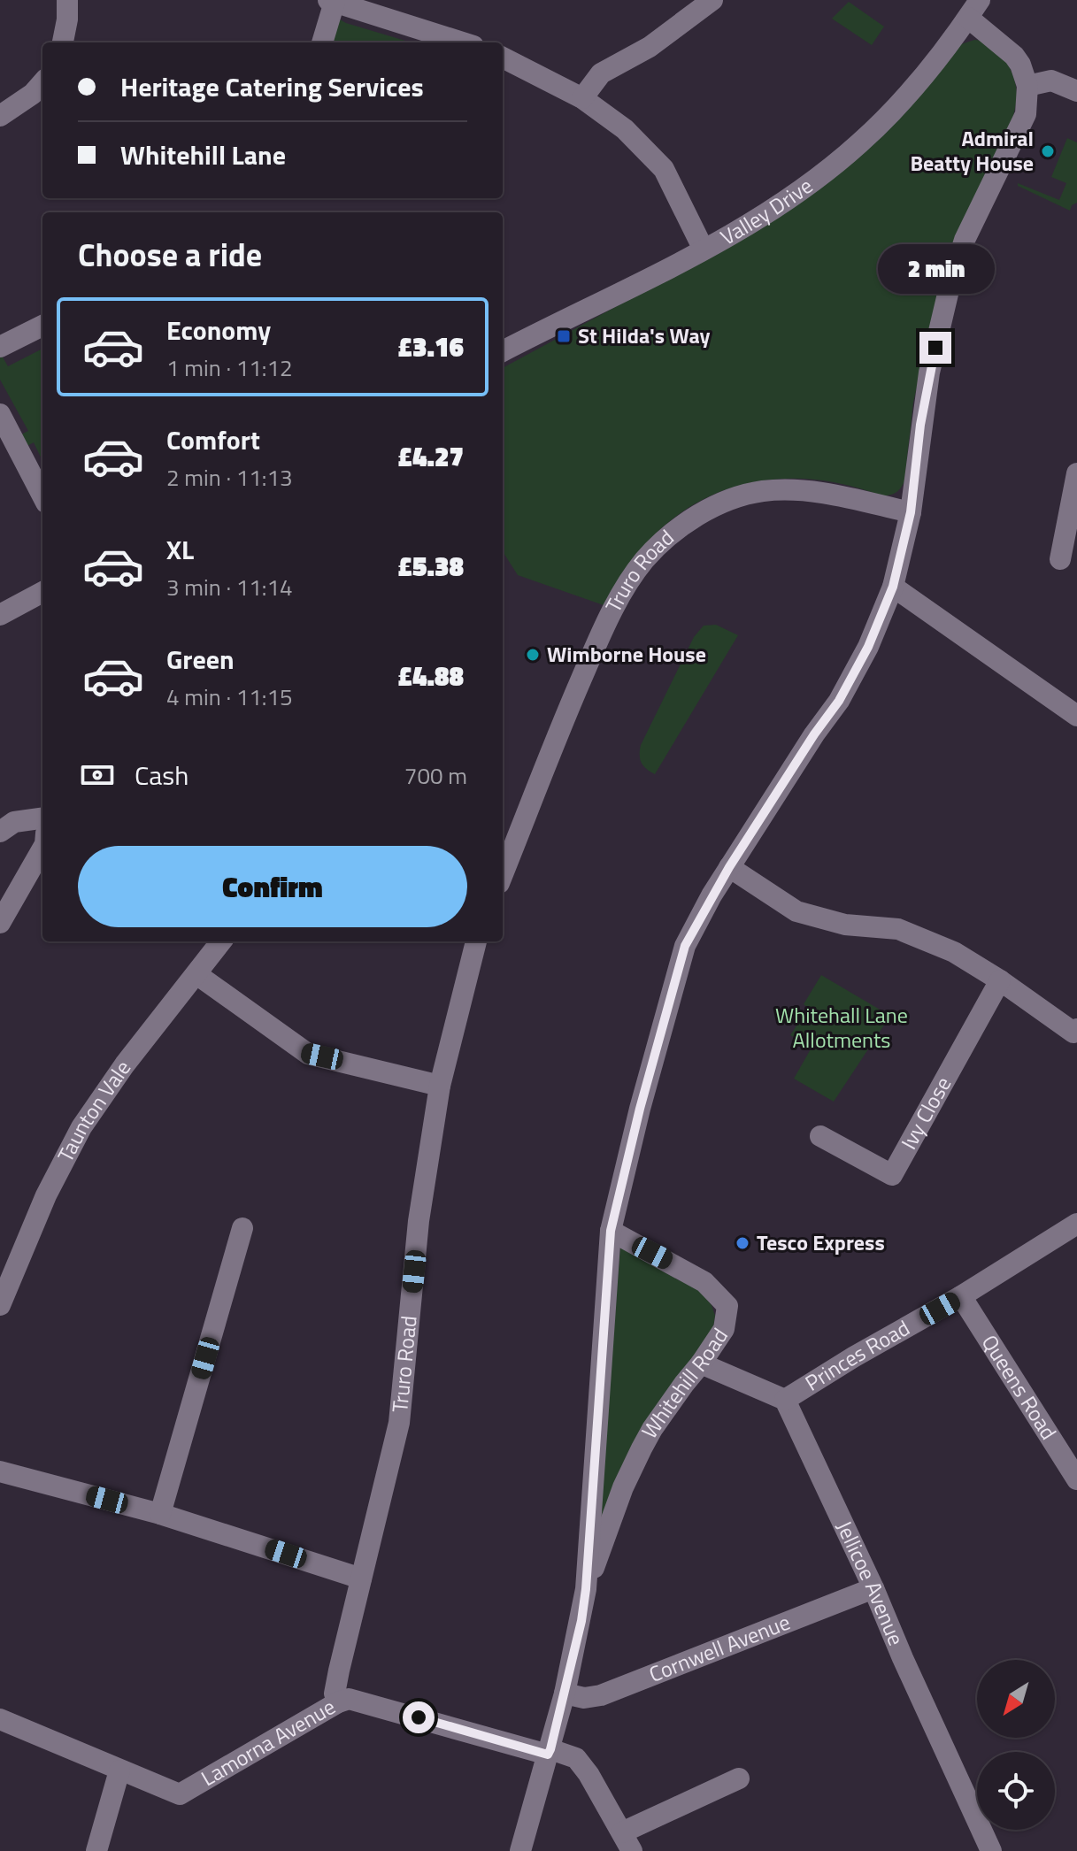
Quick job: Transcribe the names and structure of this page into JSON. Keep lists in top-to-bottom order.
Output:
{
  "streets": {
    "street": [
      "Valley Drive",
      "Truro Road",
      "Taunton Vale",
      "Ivy Close",
      "Princes Road",
      "Whitehill Road",
      "Queens Road",
      "Jellicoe Avenue",
      "Cornwell Avenue",
      "Lamorna Avenue"
    ]
  },
  "crossings": [
    ["Truro Road", "Lamorna Avenue"],
    ["Princes Road", "Queens Road"],
    ["Princes Road", "Jellicoe Avenue"],
    ["Jellicoe Avenue", "Cornwell Avenue"]
  ],
  "parks": ["Whitehall Lane Allotments"],
  "places": {
    "other": ["Admiral Beatty House", "Wimborne House", "Tesco Express"],
    "transit": ["St Hilda's Way"]
  },
  "north": "bottom left",
  "page": {
    "banner": ["Heritage Catering Services", "Whitehill Lane"],
    "heading": "Choose a ride",
    "bubble": "2 min",
    "list": [
      {
        "name": "Economy",
        "note": "1 min · 11:12",
        "value": "£3.16"
      },
      {
        "name": "Comfort",
        "note": "2 min · 11:13",
        "value": "£4.27"
      },
      {
        "name": "XL",
        "note": "3 min · 11:14",
        "value": "£5.38"
      },
      {
        "name": "Green",
        "note": "4 min · 11:15",
        "value": "£4.88"
      }
    ],
    "pay": ["Cash", "700 m"],
    "buttons": "Confirm"
  }
}
